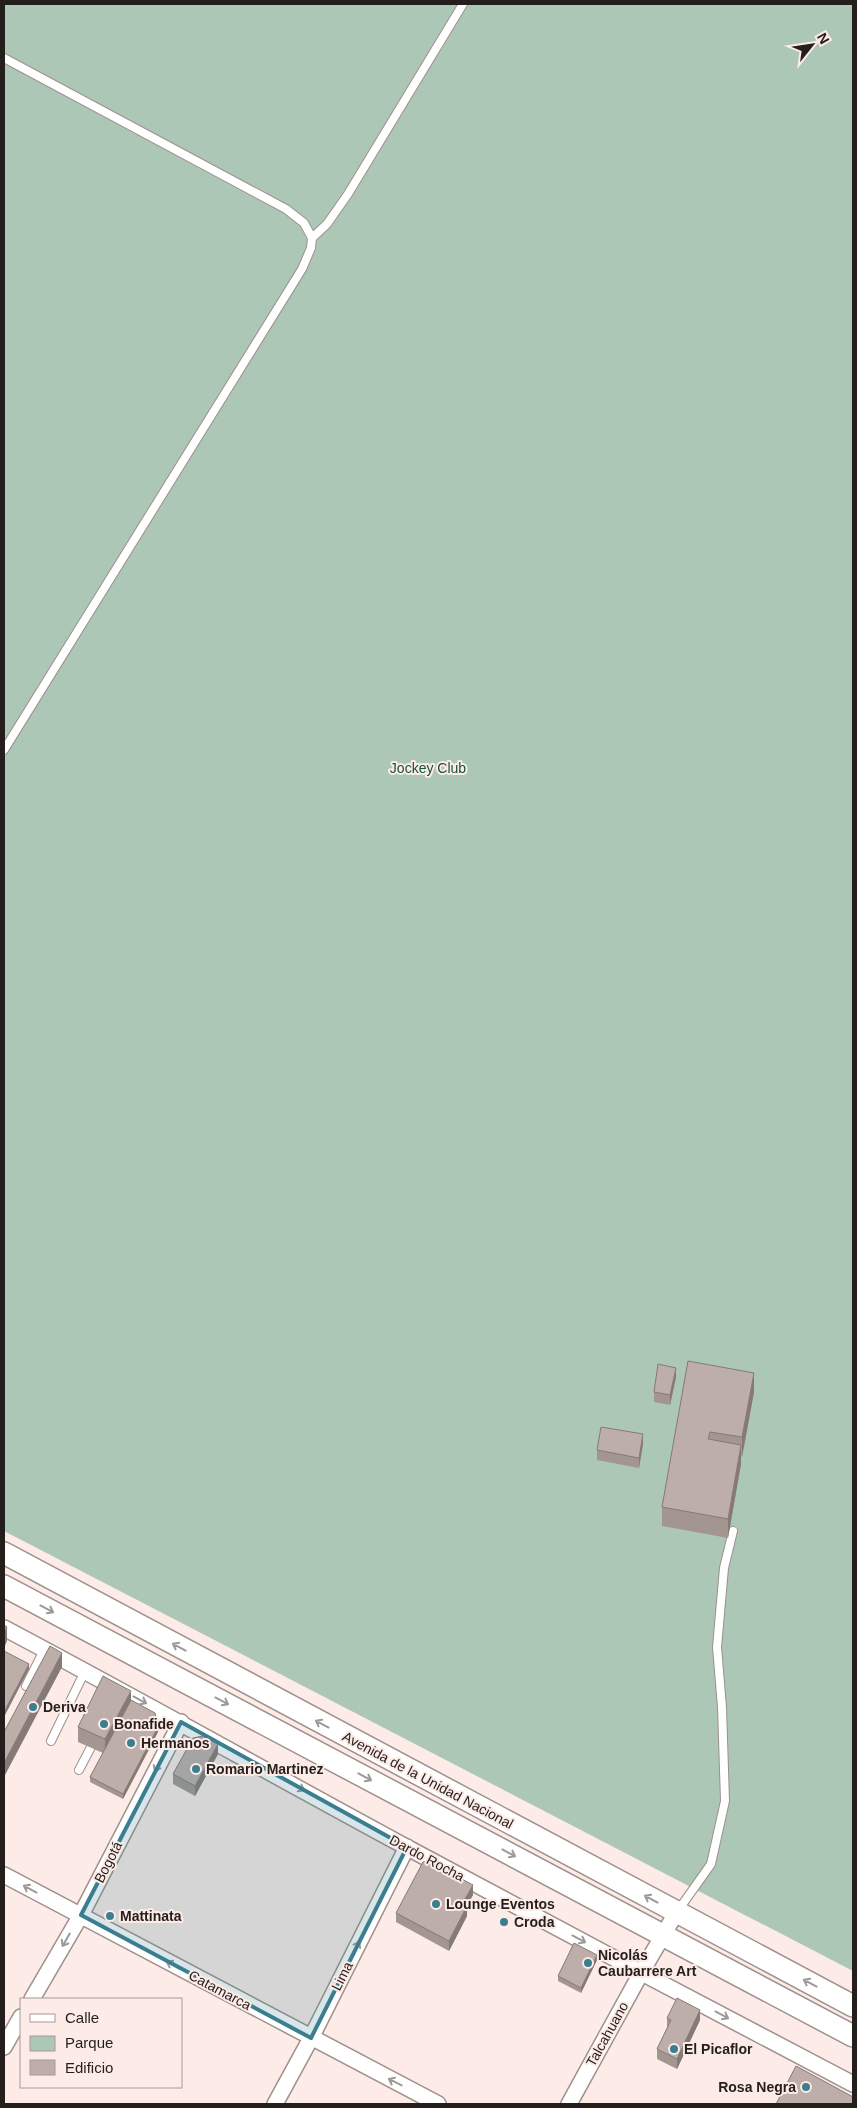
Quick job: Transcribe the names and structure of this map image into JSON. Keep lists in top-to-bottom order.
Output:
{
  "streets": {
    "main road": ["Avenida de la Unidad Nacional"],
    "street": [
      "Dardo Rocha",
      "Bogotá",
      "Lima",
      "Catamarca",
      "Talcahuano"
    ]
  },
  "crossings": [
    ["Avenida de la Unidad Nacional", "Talcahuano"],
    ["Dardo Rocha", "Bogotá"],
    ["Dardo Rocha", "Lima"],
    ["Dardo Rocha", "Talcahuano"],
    ["Bogotá", "Catamarca"],
    ["Lima", "Catamarca"]
  ],
  "one_way": [
    "Dardo Rocha",
    "Bogotá",
    "Lima",
    "Catamarca"
  ],
  "parks": ["Jockey Club"],
  "places": [
    "Deriva",
    "Bonafide",
    "Hermanos",
    "Romario Martinez",
    "Lounge Eventos",
    "Mattinata",
    "Croda",
    "Nicolás Caubarrere Art",
    "El Picaflor",
    "Rosa Negra"
  ],
  "legend": ["Calle", "Parque", "Edificio"],
  "north": "top right"
}
